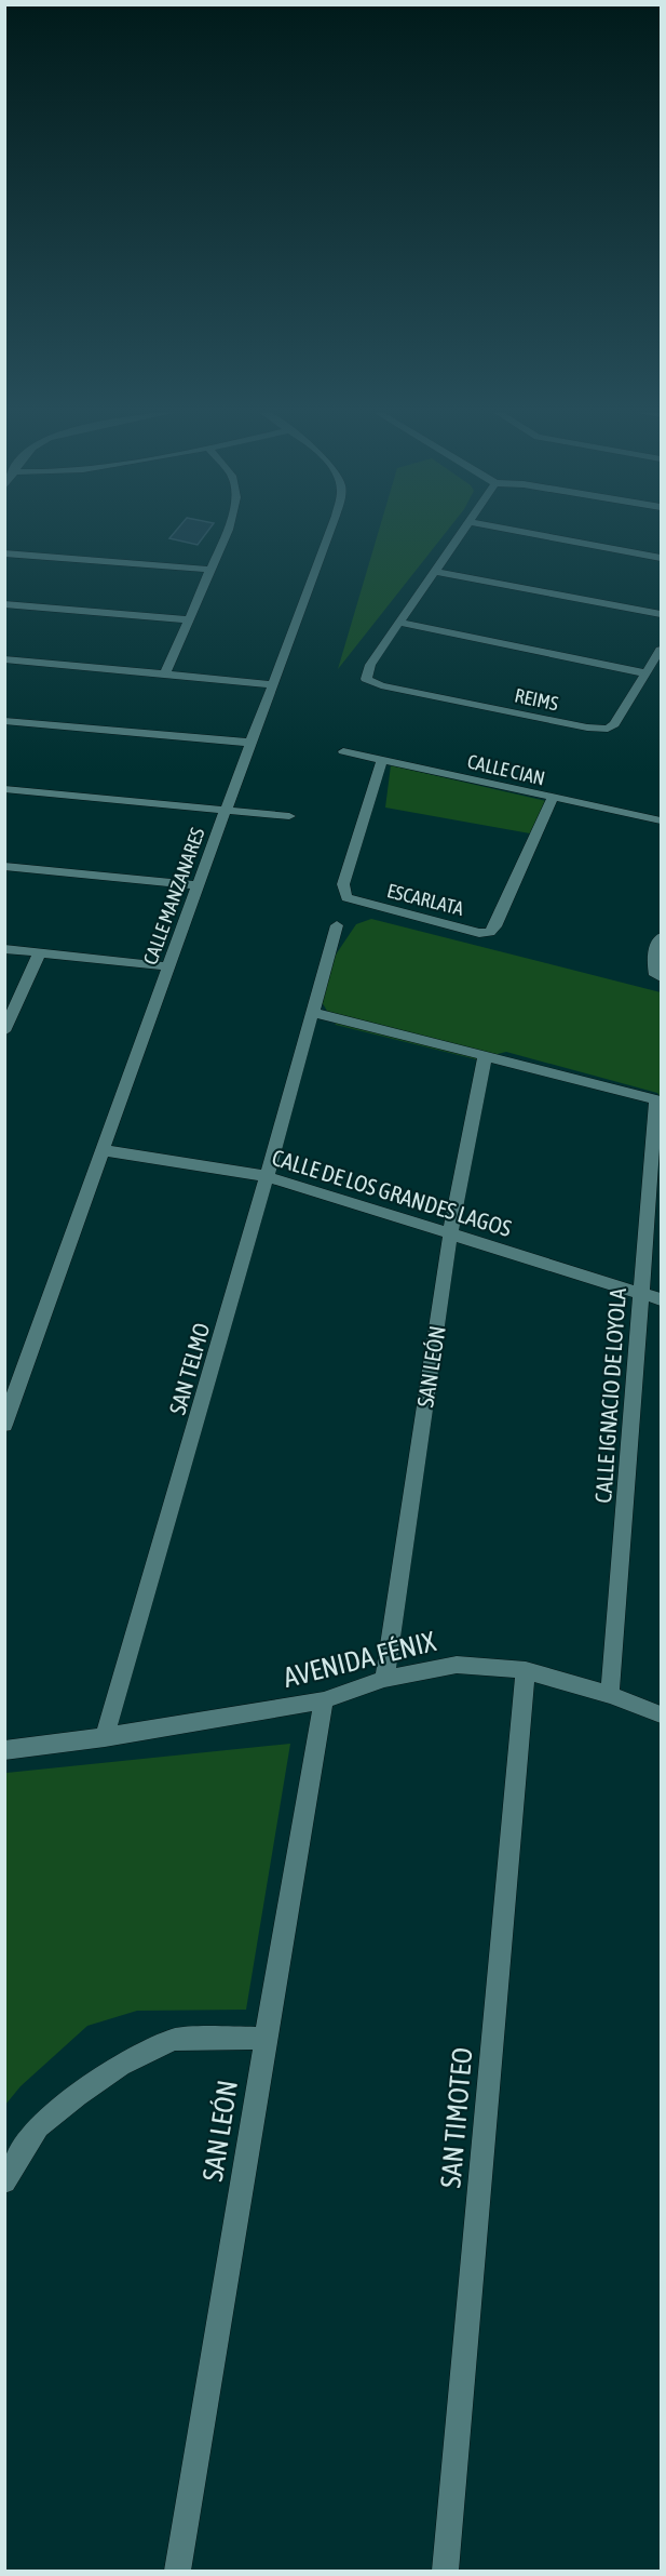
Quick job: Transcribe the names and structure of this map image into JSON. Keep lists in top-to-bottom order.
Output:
{
  "streets": {
    "street": [
      "REIMS",
      "CALLE CIAN",
      "CALLE MANZANARES",
      "ESCARLATA",
      "CALLE DE LOS GRANDES LAGOS",
      "SAN LEÓN",
      "SAN TELMO",
      "CALLE IGNACIO DE LOYOLA",
      "AVENIDA FÉNIX",
      "SAN TIMOTEO"
    ]
  },
  "crossings": [
    ["CALLE CIAN", "ESCARLATA"],
    ["CALLE MANZANARES", "CALLE DE LOS GRANDES LAGOS"],
    ["CALLE DE LOS GRANDES LAGOS", "SAN LEÓN"],
    ["CALLE DE LOS GRANDES LAGOS", "SAN TELMO"],
    ["CALLE DE LOS GRANDES LAGOS", "CALLE IGNACIO DE LOYOLA"],
    ["SAN LEÓN", "AVENIDA FÉNIX"],
    ["SAN TELMO", "AVENIDA FÉNIX"],
    ["CALLE IGNACIO DE LOYOLA", "AVENIDA FÉNIX"],
    ["AVENIDA FÉNIX", "SAN TIMOTEO"]
  ]
}
